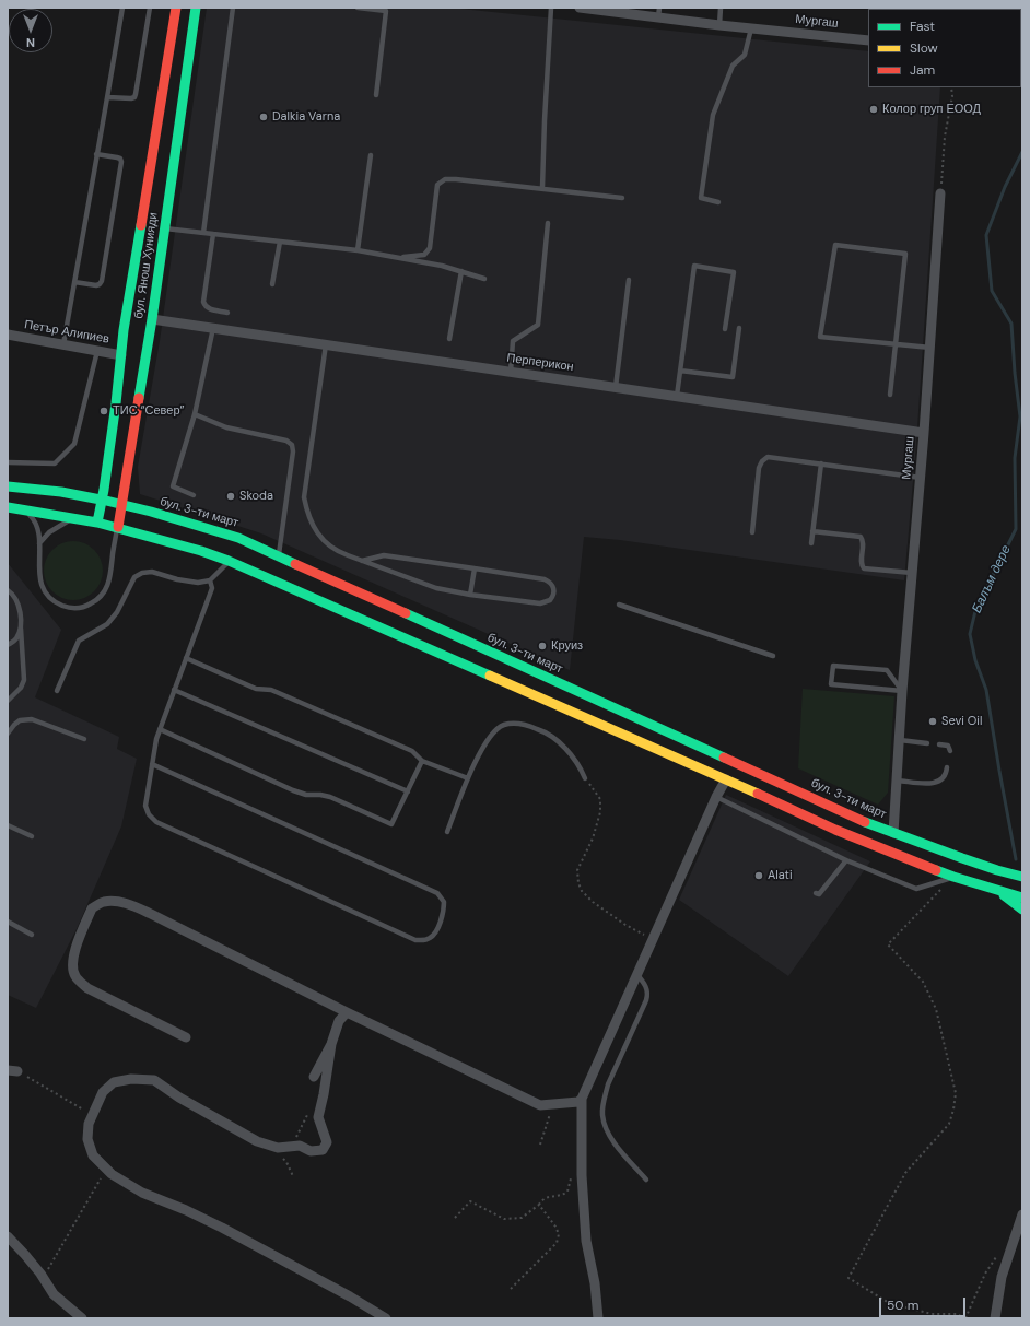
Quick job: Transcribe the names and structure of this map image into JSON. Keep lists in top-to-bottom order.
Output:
{
  "streets": {
    "street": [
      "Мургаш",
      "бул. Янош Хунияди",
      "Петър Алипиев",
      "Перперикон",
      "бул. 3-ти март"
    ]
  },
  "crossings": [
    ["Мургаш", "Перперикон"],
    ["Мургаш", "бул. 3-ти март"],
    ["бул. Янош Хунияди", "Петър Алипиев"],
    ["бул. Янош Хунияди", "Перперикон"],
    ["бул. Янош Хунияди", "бул. 3-ти март"]
  ],
  "water": ["Балъм дере"],
  "places": [
    "Колор груп ЕООД",
    "Dalkia Varna",
    "ТИС “Север”",
    "Skoda",
    "Круиз",
    "Sevi Oil",
    "Alati"
  ],
  "legend": ["Fast", "Slow", "Jam"],
  "scale_bar": "50 m",
  "north": "bottom"
}
